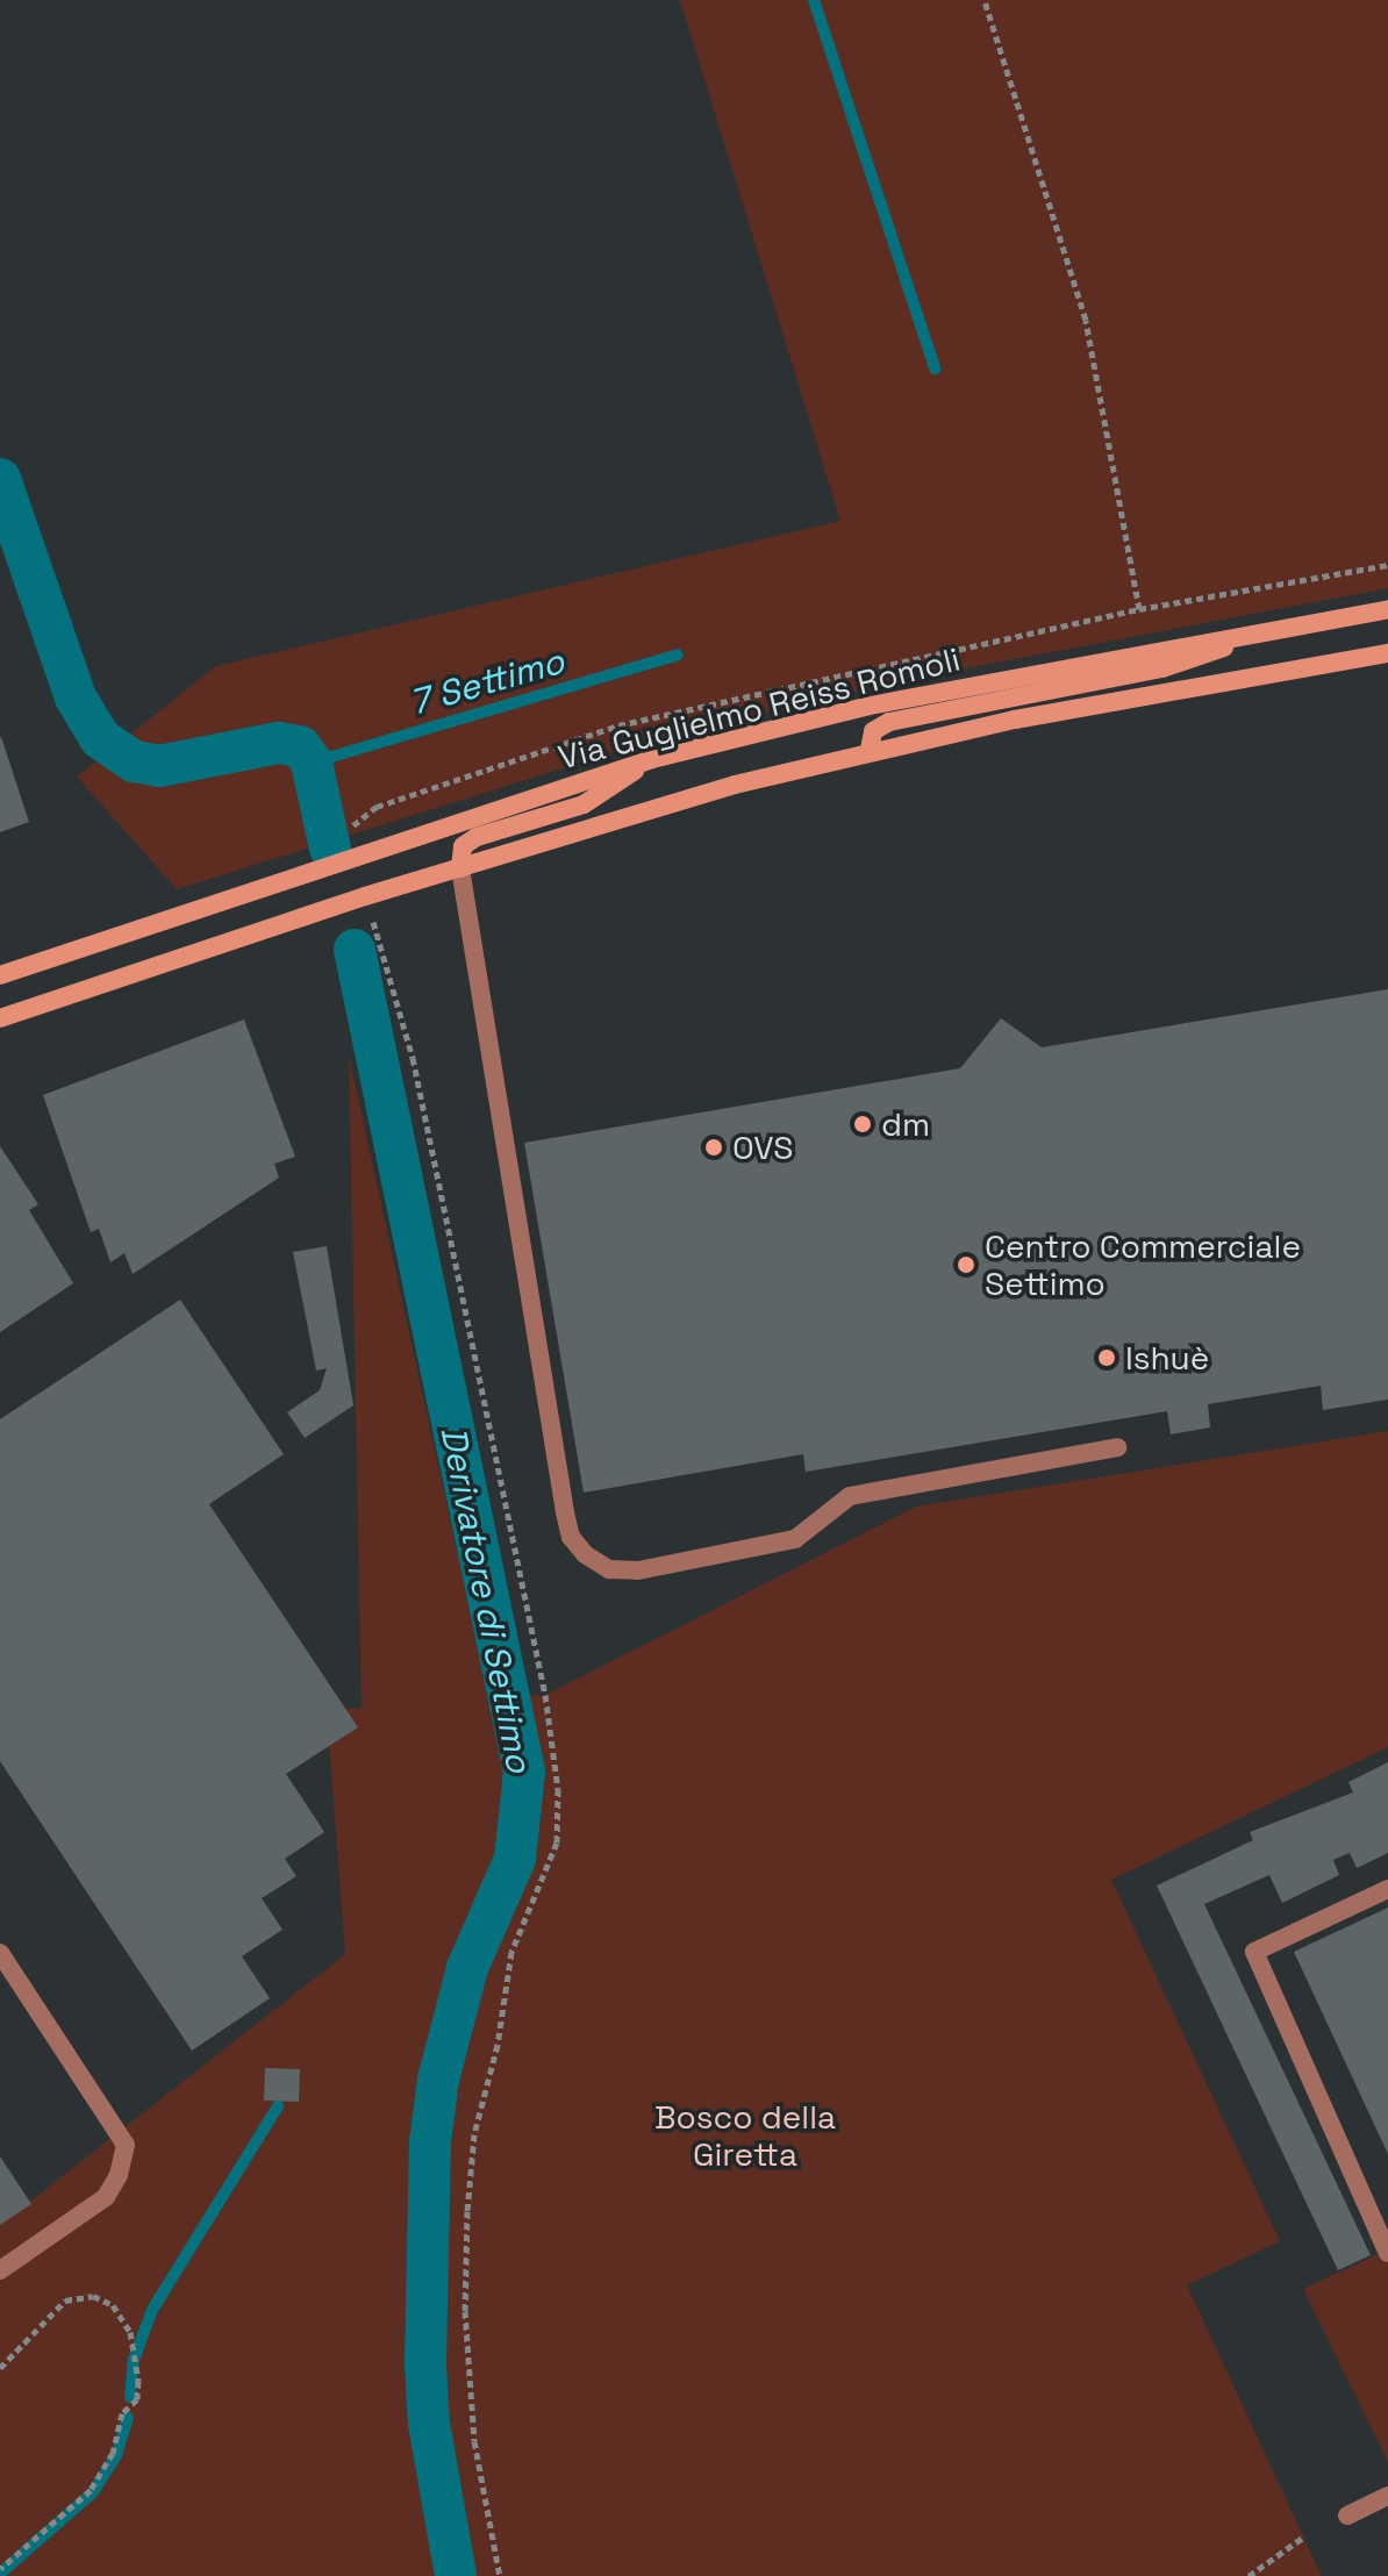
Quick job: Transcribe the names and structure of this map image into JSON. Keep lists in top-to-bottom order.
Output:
{
  "streets": {
    "street": ["Via Guglielmo Reiss Romoli"]
  },
  "water": ["7 Settimo", "Derivatore di Settimo"],
  "parks": ["Bosco della Giretta"],
  "places": [
    "dm",
    "OVS",
    "Centro Commerciale Settimo",
    "Ishuè"
  ]
}
